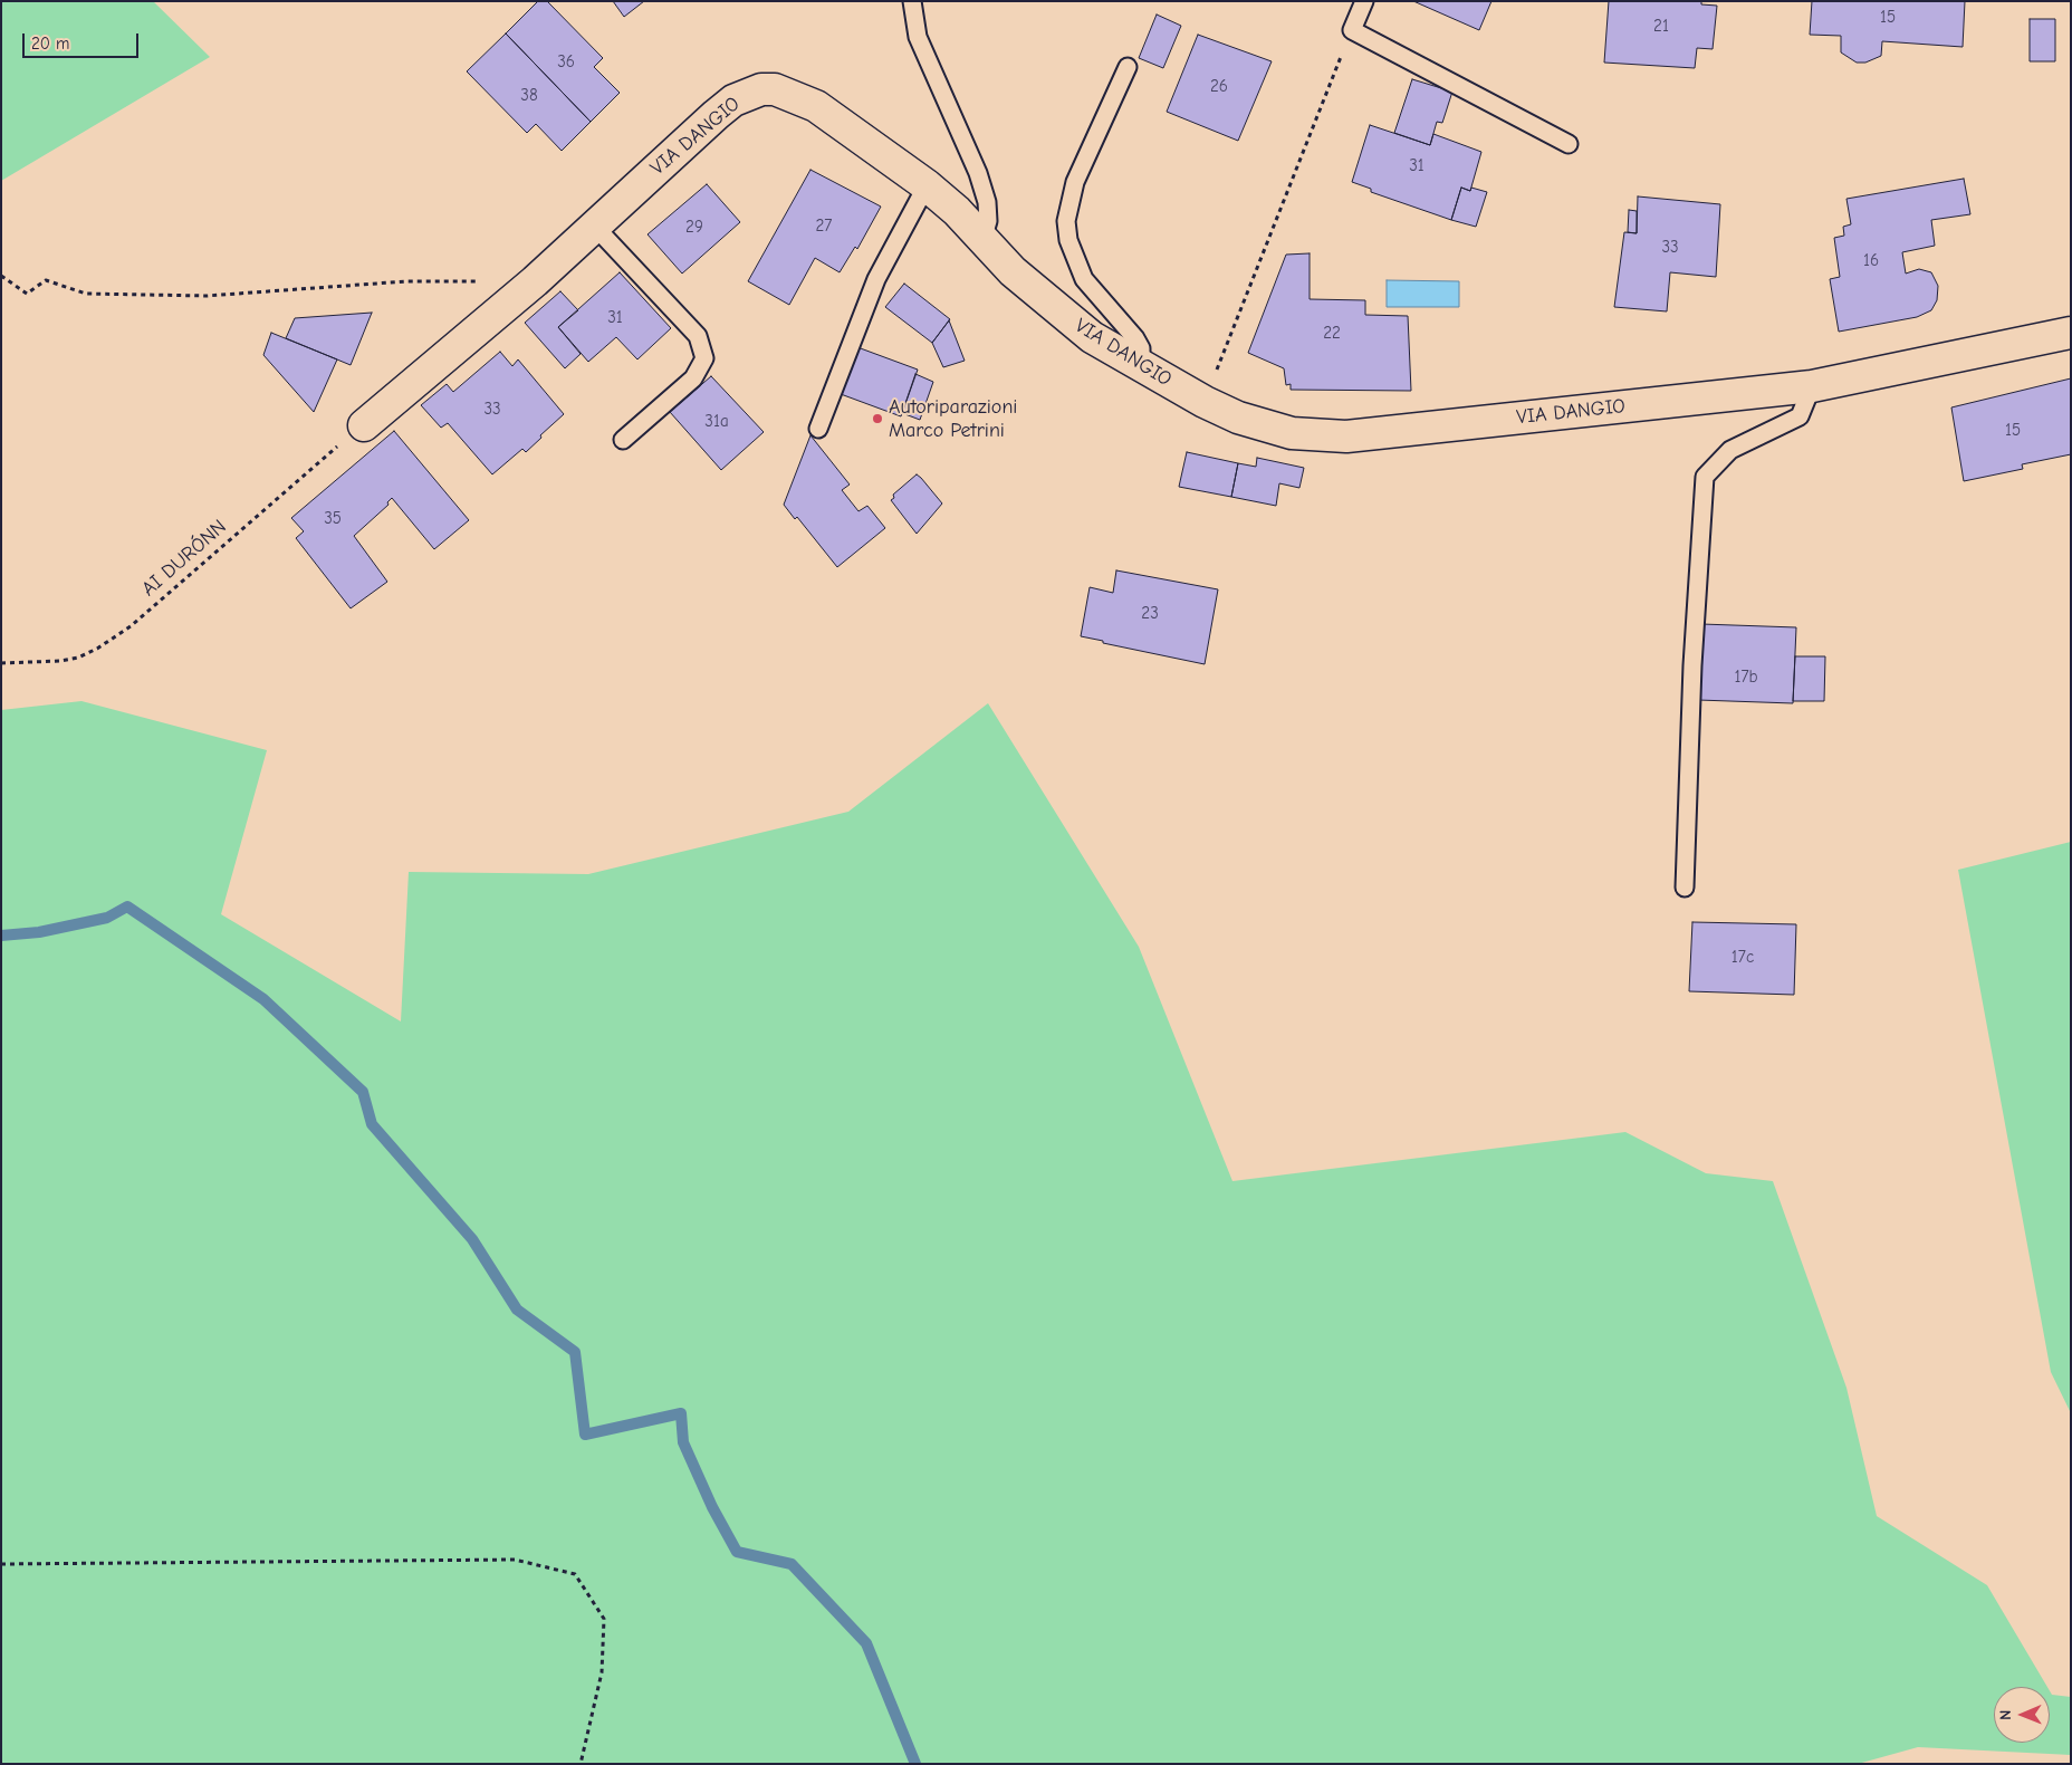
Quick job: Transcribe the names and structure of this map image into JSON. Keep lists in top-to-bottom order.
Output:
{
  "streets": {
    "street": ["VIA DANGIO"],
    "path": ["AI DURÓNN"]
  },
  "crossings": [
    ["VIA DANGIO", "AI DURÓNN"]
  ],
  "places": ["Autoriparazioni Marco Petrini"],
  "house_numbers": [
    "15",
    "21",
    "36",
    "26",
    "38",
    "31",
    "27",
    "29",
    "33",
    "16",
    "31",
    "22",
    "33",
    "31a",
    "15",
    "35",
    "23",
    "17b",
    "17c"
  ],
  "scale_bar": "20 m",
  "north": "left"
}
